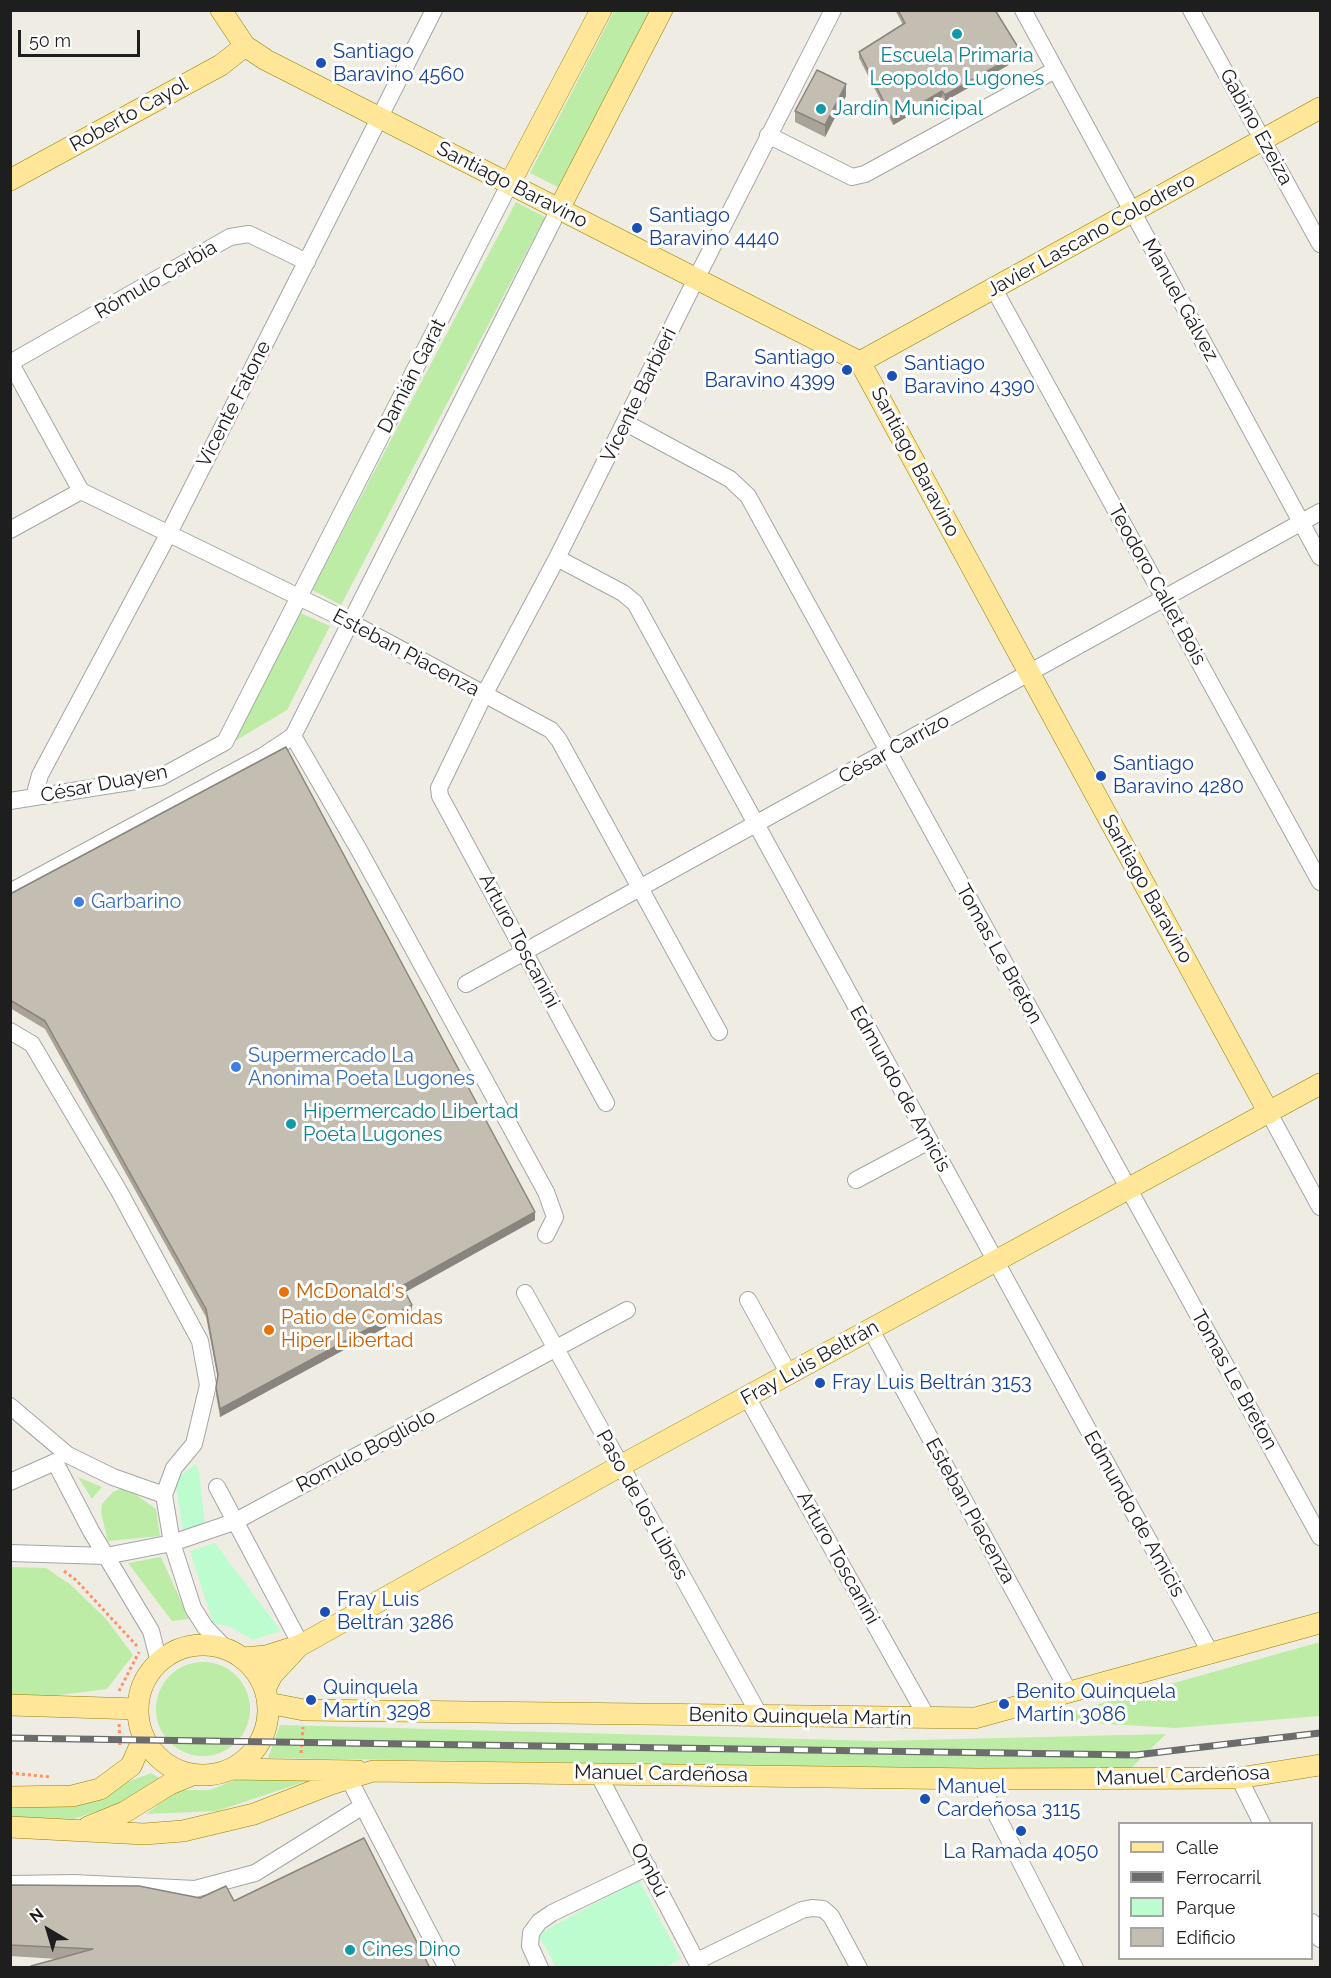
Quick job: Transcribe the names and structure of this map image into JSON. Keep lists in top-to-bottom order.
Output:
{
  "streets": {
    "main road": [
      "Roberto Cayol",
      "Santiago Baravino",
      "Javier Lascano Colodrero",
      "Damián Garat",
      "Fray Luis Beltrán",
      "Benito Quinquela Martín",
      "Manuel Cardeñosa"
    ],
    "street": [
      "Gabino Ezeiza",
      "Rómulo Carbia",
      "Manuel Gálvez",
      "Vicente Barbieri",
      "Vicente Fatone",
      "Teodoro Callet Bois",
      "Esteban Piacenza",
      "César Carrizo",
      "César Duayen",
      "Arturo Toscanini",
      "Tomas Le Breton",
      "Edmundo de Amicis",
      "Romulo Bogliolo",
      "Paso de los Libres",
      "Ombú"
    ]
  },
  "crossings": [
    ["Roberto Cayol", "Santiago Baravino"],
    ["Gabino Ezeiza", "Javier Lascano Colodrero"],
    ["Santiago Baravino", "Javier Lascano Colodrero"],
    ["Santiago Baravino", "Damián Garat"],
    ["Santiago Baravino", "Vicente Barbieri"],
    ["Santiago Baravino", "Vicente Fatone"],
    ["Santiago Baravino", "César Carrizo"],
    ["Santiago Baravino", "Fray Luis Beltrán"],
    ["Javier Lascano Colodrero", "Manuel Gálvez"],
    ["Javier Lascano Colodrero", "Teodoro Callet Bois"],
    ["Rómulo Carbia", "Vicente Fatone"],
    ["Manuel Gálvez", "César Carrizo"],
    ["Damián Garat", "Esteban Piacenza"],
    ["Damián Garat", "César Duayen"],
    ["Vicente Barbieri", "Esteban Piacenza"],
    ["Vicente Barbieri", "Arturo Toscanini"],
    ["Vicente Barbieri", "Tomas Le Breton"],
    ["Vicente Barbieri", "Edmundo de Amicis"],
    ["Vicente Fatone", "Esteban Piacenza"],
    ["Vicente Fatone", "César Duayen"],
    ["Teodoro Callet Bois", "César Carrizo"],
    ["Esteban Piacenza", "César Carrizo"],
    ["Esteban Piacenza", "Fray Luis Beltrán"],
    ["Esteban Piacenza", "Benito Quinquela Martín"],
    ["César Carrizo", "Arturo Toscanini"],
    ["César Carrizo", "Tomas Le Breton"],
    ["César Carrizo", "Edmundo de Amicis"],
    ["Arturo Toscanini", "Fray Luis Beltrán"],
    ["Arturo Toscanini", "Benito Quinquela Martín"],
    ["Tomas Le Breton", "Fray Luis Beltrán"],
    ["Edmundo de Amicis", "Fray Luis Beltrán"],
    ["Edmundo de Amicis", "Benito Quinquela Martín"],
    ["Fray Luis Beltrán", "Paso de los Libres"],
    ["Romulo Bogliolo", "Paso de los Libres"],
    ["Paso de los Libres", "Benito Quinquela Martín"],
    ["Manuel Cardeñosa", "Ombú"]
  ],
  "places": [
    "Escuela Primaria Leopoldo Lugones",
    "Santiago Baravino 4560",
    "Jardín Municipal",
    "Santiago Baravino 4440",
    "Santiago Baravino 4399",
    "Santiago Baravino 4390",
    "Santiago Baravino 4280",
    "Garbarino",
    "Supermercado La Anonima Poeta Lugones",
    "Hipermercado Libertad Poeta Lugones",
    "McDonald's",
    "Patio de Comidas Hiper Libertad",
    "Fray Luis Beltrán 3153",
    "Fray Luis Beltrán 3286",
    "Quinquela Martín 3298",
    "Benito Quinquela Martín 3086",
    "Manuel Cardeñosa 3115",
    "La Ramada 4050",
    "Cines Dino"
  ],
  "legend": [
    "Calle",
    "Ferrocarril",
    "Parque",
    "Edificio"
  ],
  "scale_bar": "50 m",
  "north": "top left"
}
